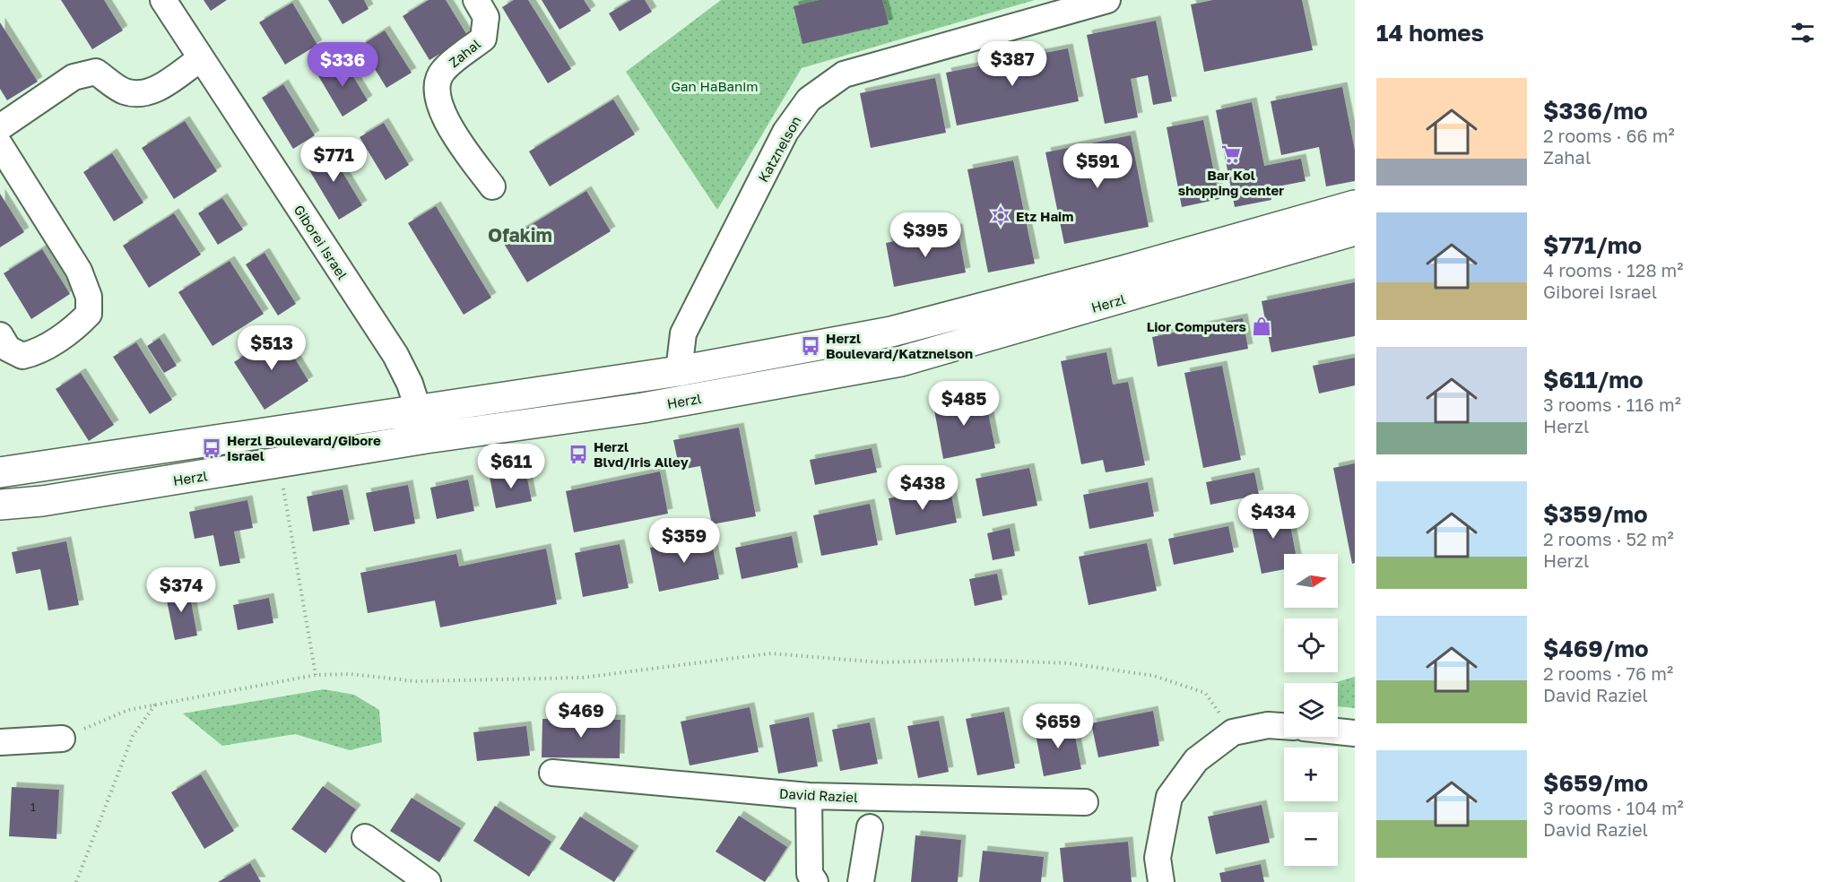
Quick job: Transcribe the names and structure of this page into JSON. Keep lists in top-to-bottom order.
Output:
{
  "streets": {
    "main road": ["Herzl"],
    "street": [
      "Zahal",
      "Katznelson",
      "Giborei Israel",
      "David Raziel"
    ]
  },
  "crossings": [
    ["Katznelson", "Herzl"],
    ["Giborei Israel", "Herzl"]
  ],
  "districts": ["Ofakim"],
  "parks": ["Gan HaBanim"],
  "places": {
    "supermarket": ["Bar Kol shopping center"],
    "synagogue": ["Etz Haim"],
    "shop": ["Lior Computers"],
    "bus stop": ["Herzl Boulevard/Katznelson", "Herzl Boulevard/Gibore Israel", "Herzl Blvd/Iris Alley"]
  },
  "house_numbers": ["1"],
  "north": "right",
  "page": {
    "heading": "14 homes",
    "price": [
      "$387",
      "$336",
      "$771",
      "$591",
      "$395",
      "$513",
      "$485",
      "$611",
      "$438",
      "$434",
      "$359",
      "$374",
      "$469",
      "$659"
    ],
    "list": [
      {
        "name": "$336/mo",
        "note": "2 rooms · 66 m² · Zahal"
      },
      {
        "name": "$771/mo",
        "note": "4 rooms · 128 m² · Giborei Israel"
      },
      {
        "name": "$611/mo",
        "note": "3 rooms · 116 m² · Herzl"
      },
      {
        "name": "$359/mo",
        "note": "2 rooms · 52 m² · Herzl"
      },
      {
        "name": "$469/mo",
        "note": "2 rooms · 76 m² · David Raziel"
      },
      {
        "name": "$659/mo",
        "note": "3 rooms · 104 m² · David Raziel"
      }
    ],
    "map_buttons": ["+", "−"]
  }
}
